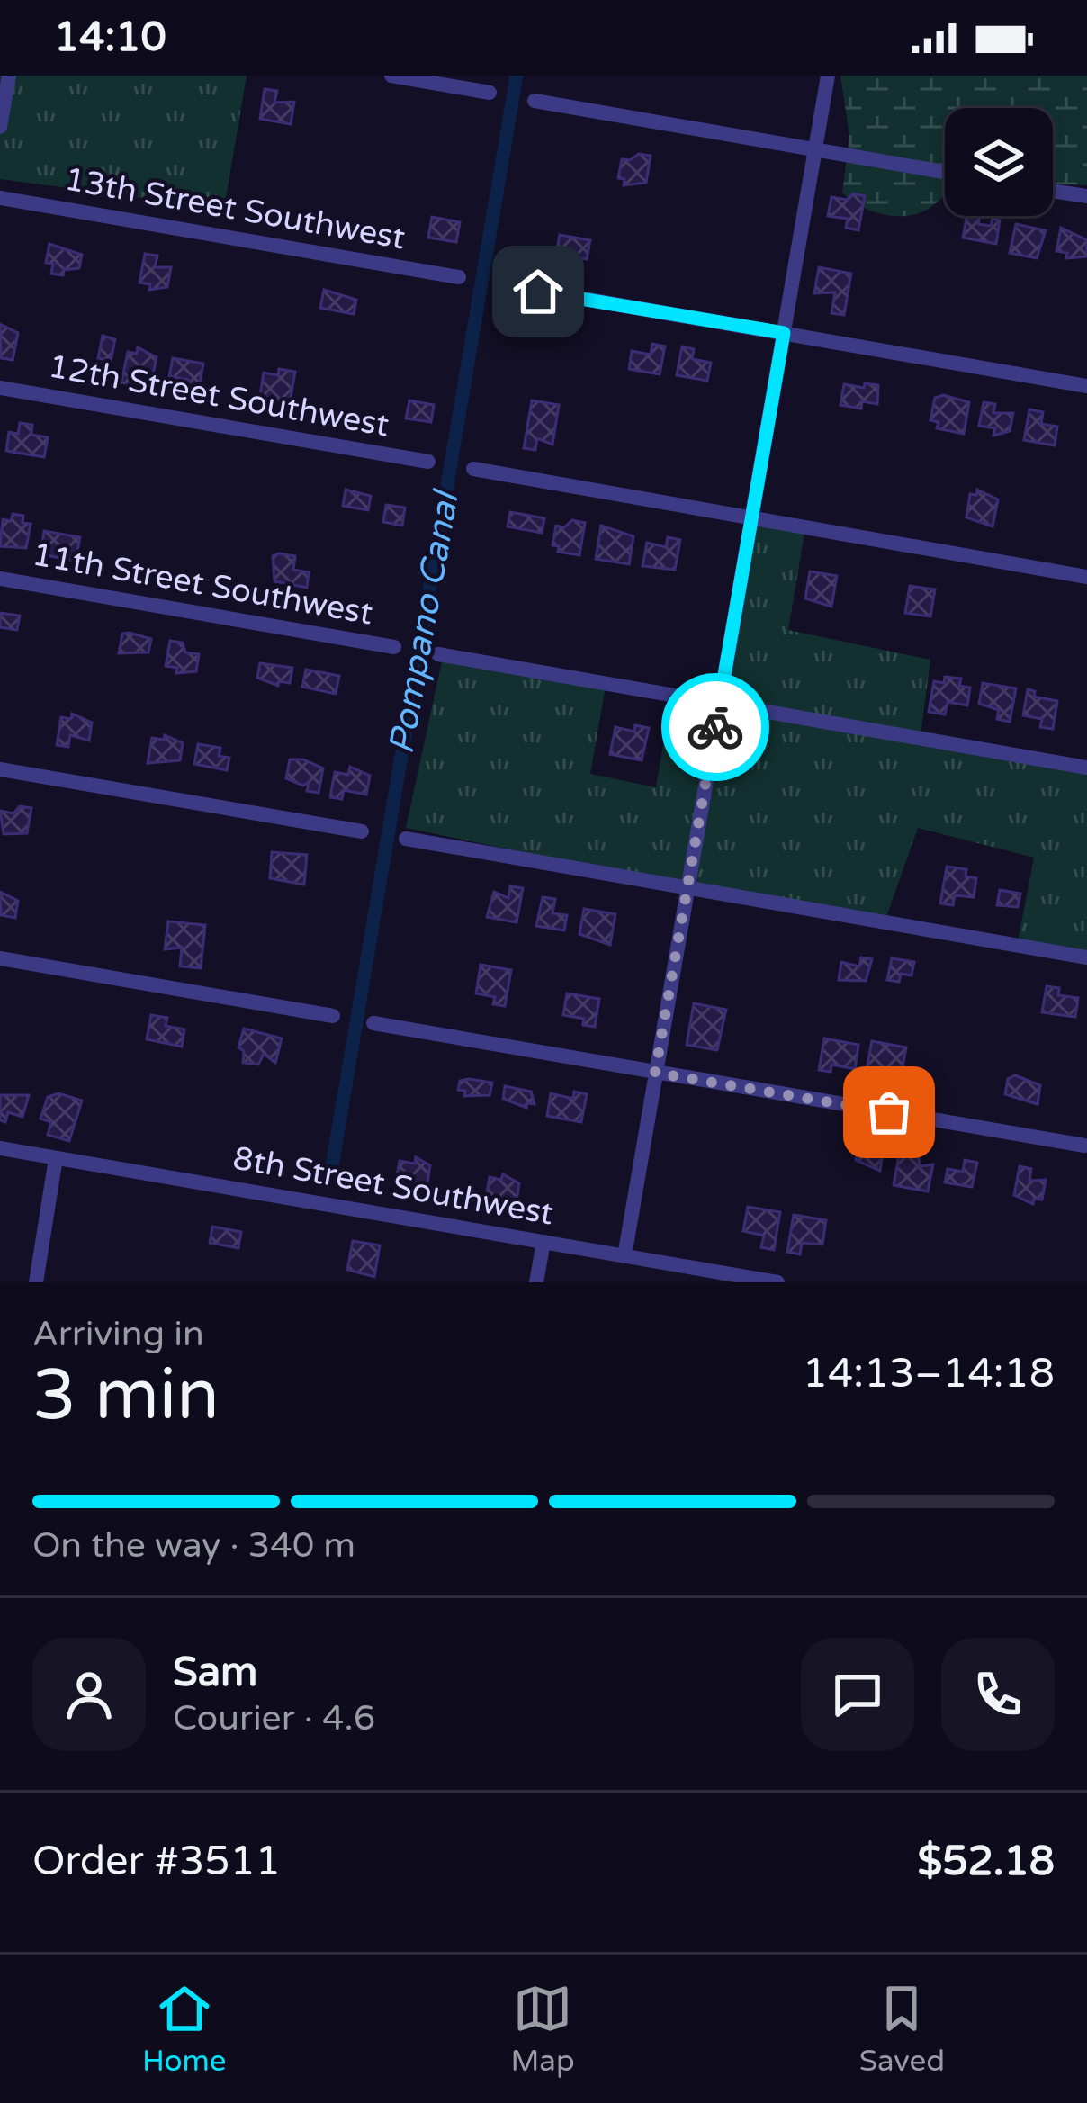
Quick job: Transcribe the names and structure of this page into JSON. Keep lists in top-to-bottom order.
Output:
{
  "streets": {
    "street": [
      "13th Street Southwest",
      "12th Street Southwest",
      "11th Street Southwest",
      "8th Street Southwest"
    ]
  },
  "water": ["Pompano Canal"],
  "page": {
    "status": "14:10",
    "heading": ["3 min", "Arriving in", "14:13–14:18"],
    "panel": [
      "Sam",
      "Courier · 4.6",
      "Order #3511",
      "$52.18"
    ],
    "bar": "On the way · 340 m",
    "tabs": ["Home", "Map", "Saved"]
  }
}
